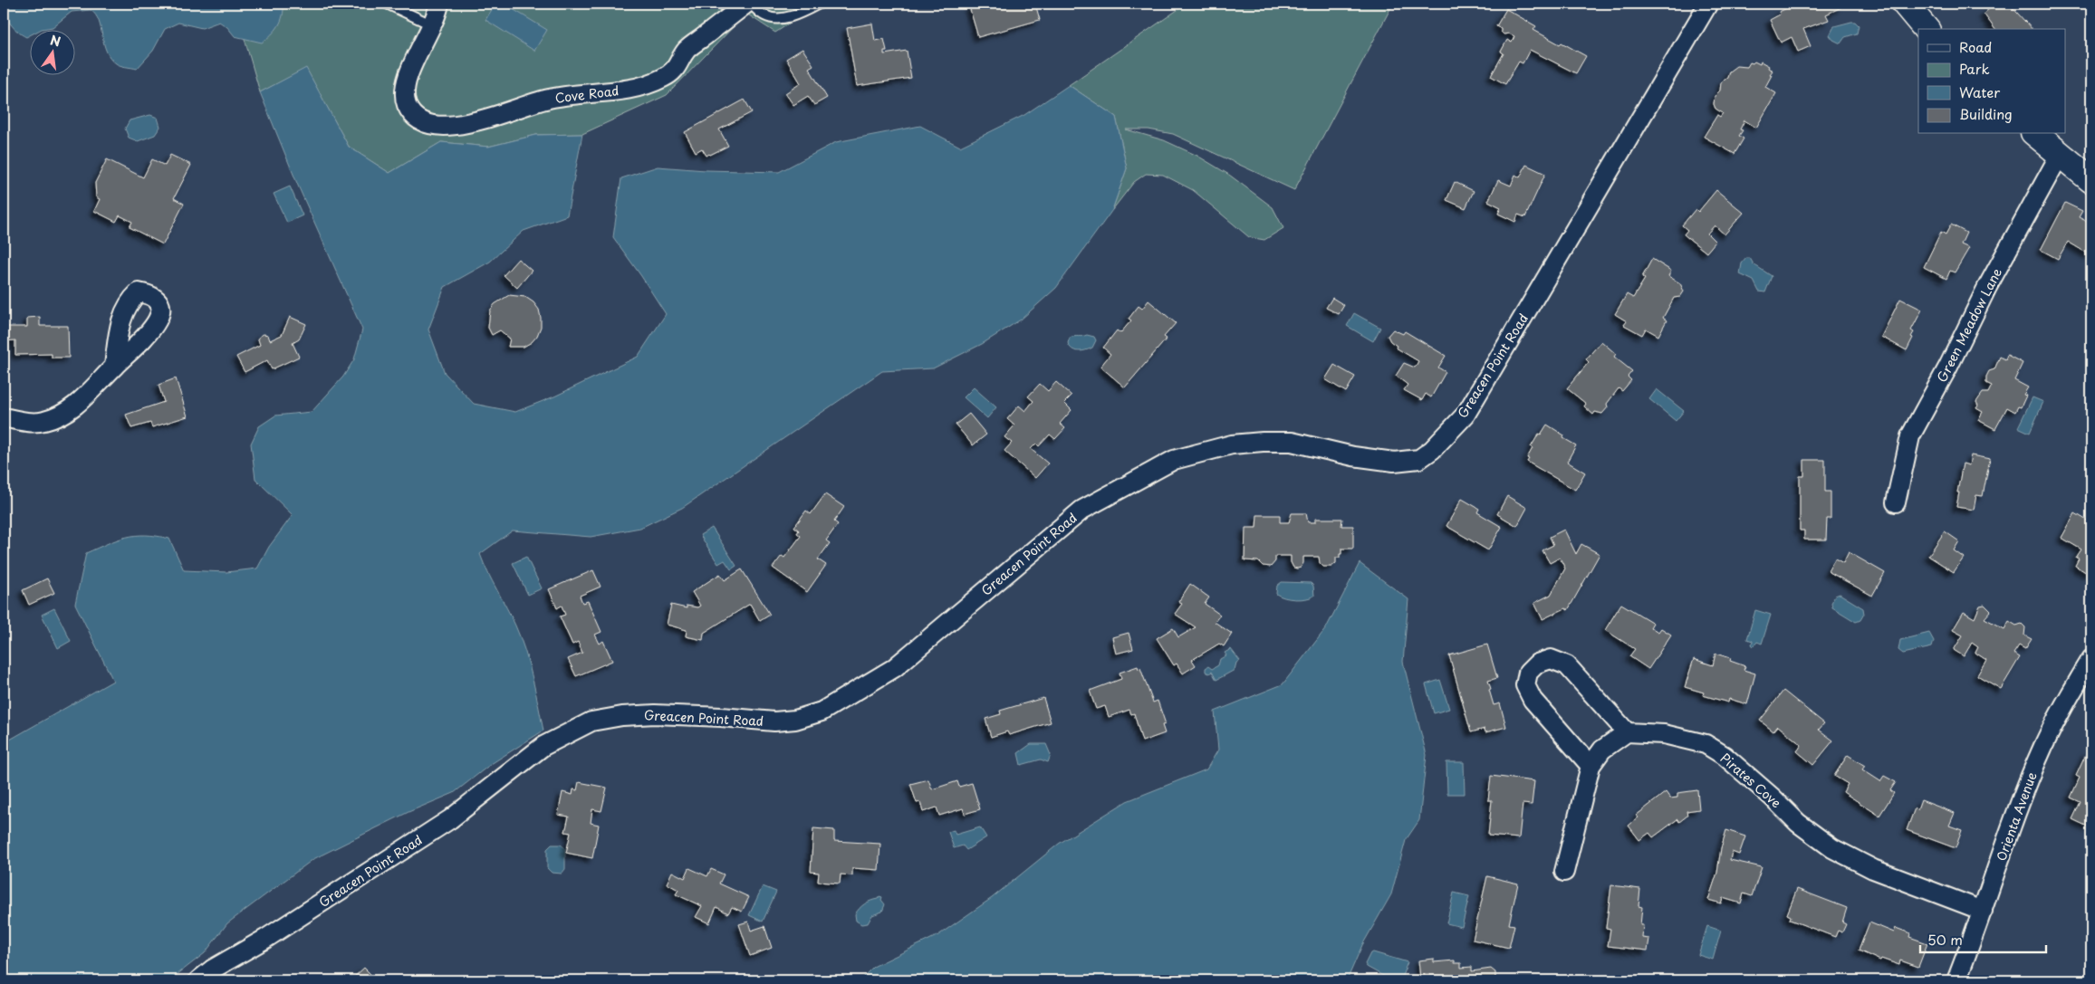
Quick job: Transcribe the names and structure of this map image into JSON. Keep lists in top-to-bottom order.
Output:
{
  "streets": {
    "street": [
      "Cove Road",
      "Green Meadow Lane",
      "Greacen Point Road",
      "Pirates Cove",
      "Orienta Avenue"
    ]
  },
  "crossings": [
    ["Pirates Cove", "Orienta Avenue"]
  ],
  "legend": [
    "Road",
    "Park",
    "Water",
    "Building"
  ],
  "scale_bar": "50 m",
  "north": "top"
}
